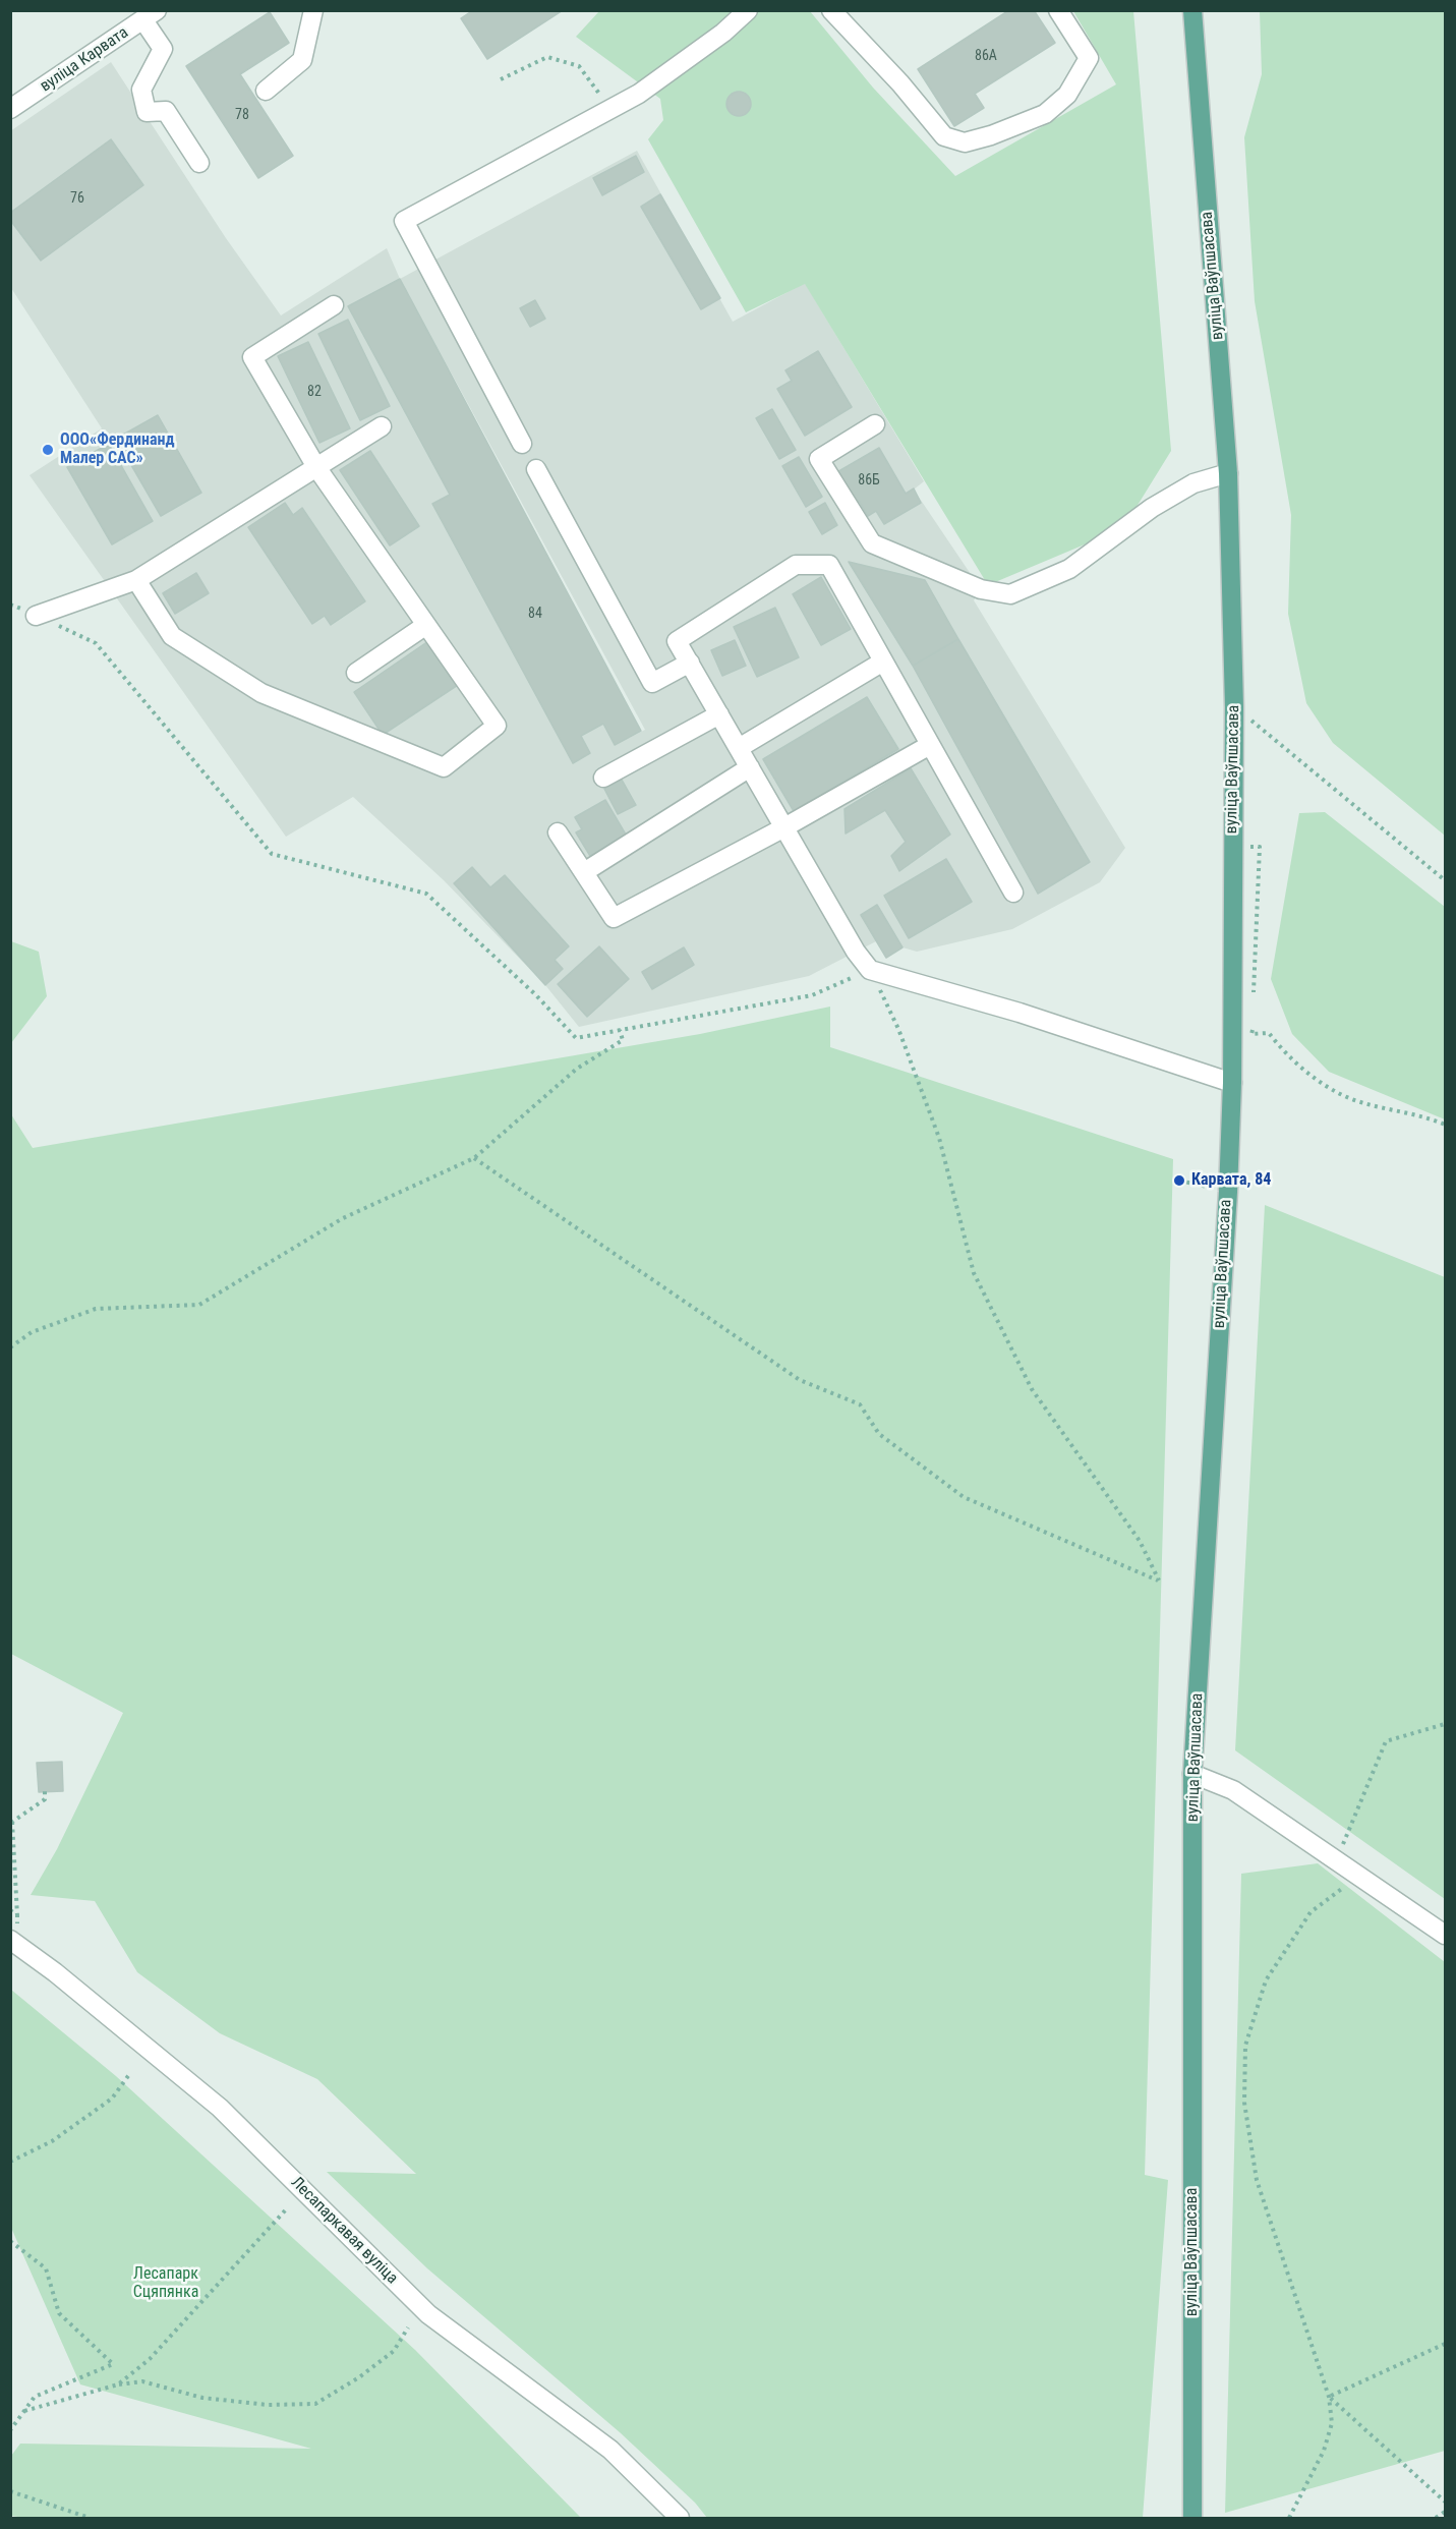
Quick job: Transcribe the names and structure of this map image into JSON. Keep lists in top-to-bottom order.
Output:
{
  "streets": {
    "main road": ["вуліца Ваўпшасава"],
    "street": ["вуліца Карвата", "Лесапаркавая вуліца"]
  },
  "parks": ["Лесапарк Сцяпянка"],
  "places": ["ООО«Фердинанд Малер САС»", "Карвата, 84"],
  "house_numbers": [
    "86А",
    "78",
    "76",
    "82",
    "86Б",
    "84"
  ]
}
